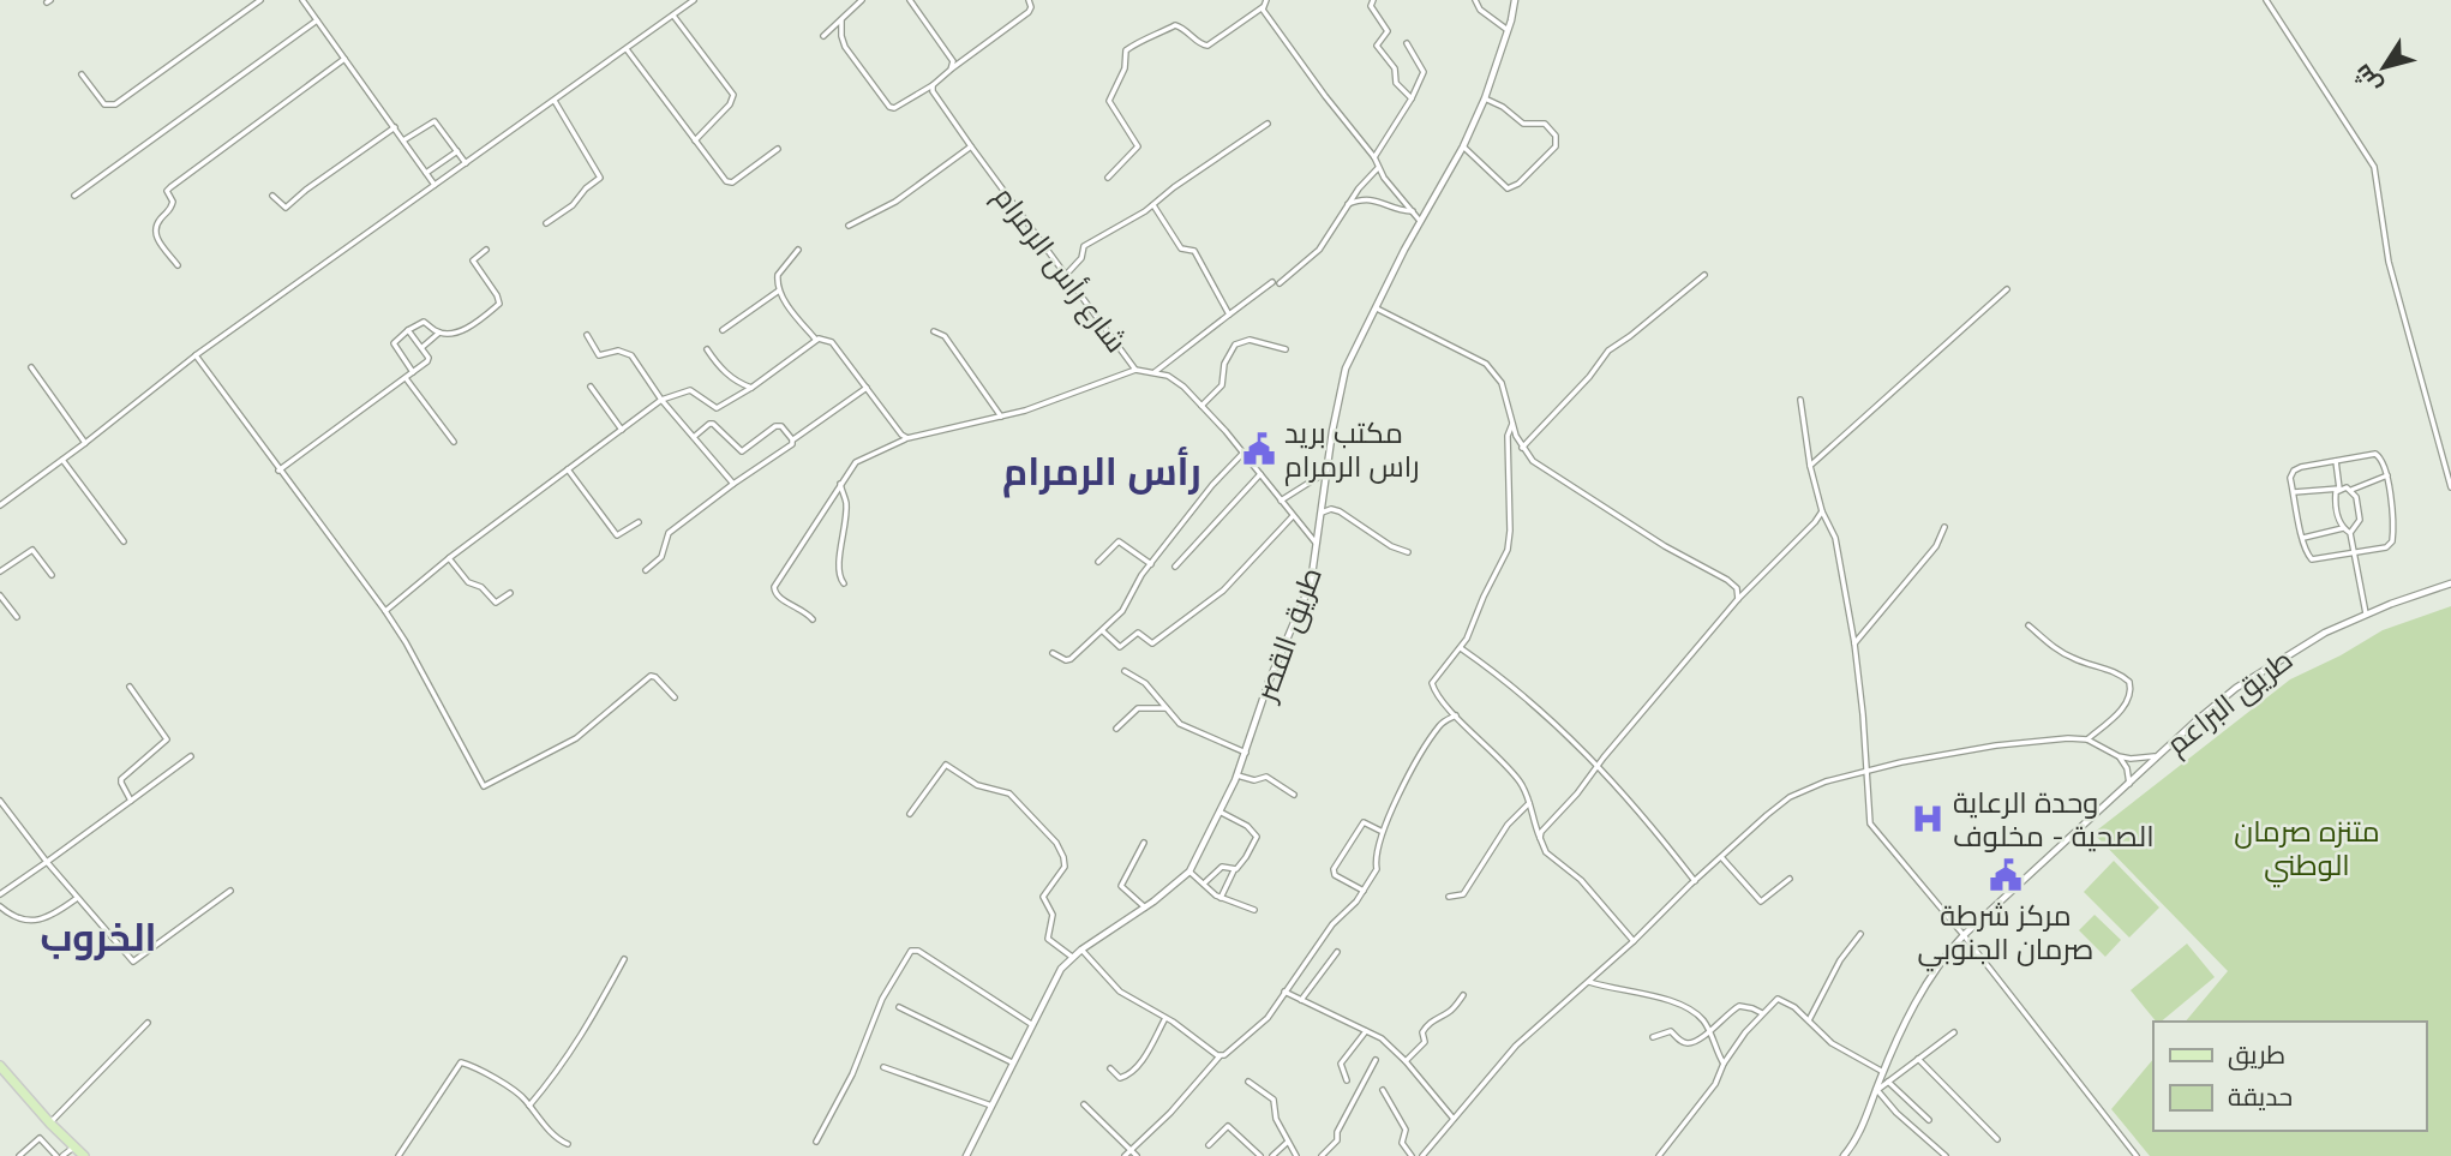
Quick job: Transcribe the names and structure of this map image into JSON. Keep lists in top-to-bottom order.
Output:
{
  "streets": {
    "street": ["شارع رأس الرمرام", "طريق القصر", "طريق البراعم"]
  },
  "crossings": [
    ["شارع رأس الرمرام", "طريق القصر"]
  ],
  "districts": ["رأس الرمرام", "الخروب"],
  "parks": ["متنزه صرمان الوطني"],
  "places": {
    "public building": ["مكتب بريد راس الرمرام", "مركز شرطة صرمان الجنوبي"],
    "hospital": ["وحدة الرعاية الصحية - مخلوف"]
  },
  "legend": ["طريق", "حديقة"],
  "north": "bottom left"
}
